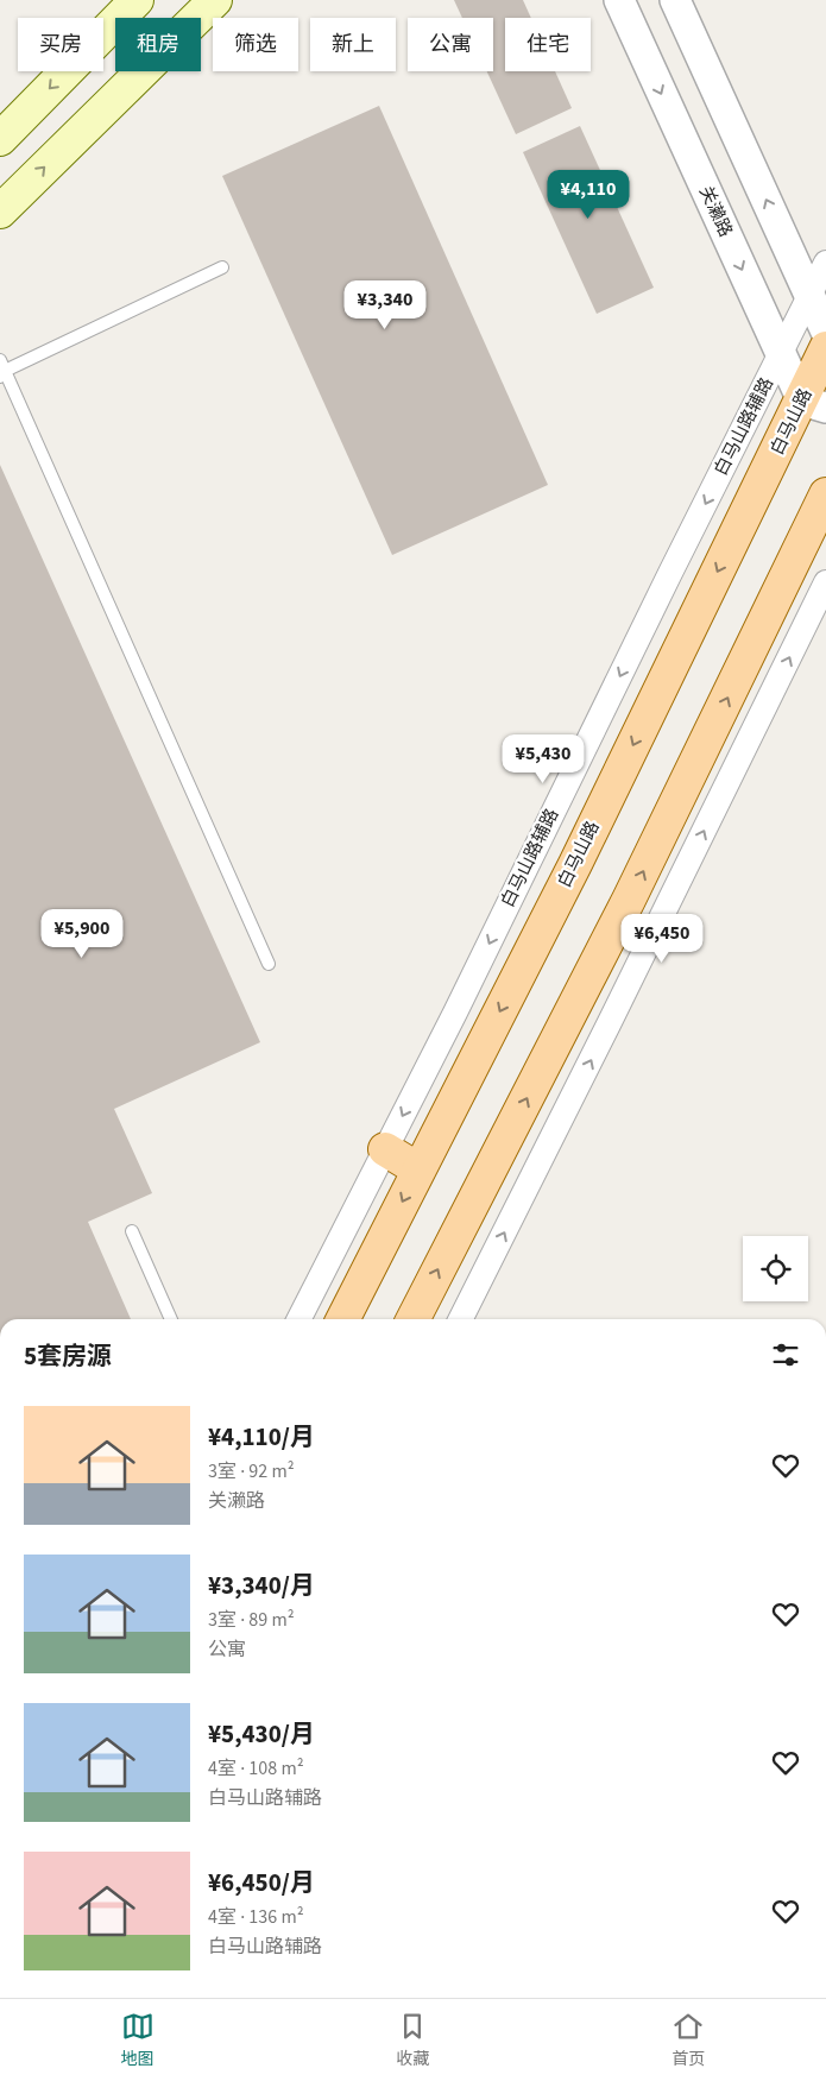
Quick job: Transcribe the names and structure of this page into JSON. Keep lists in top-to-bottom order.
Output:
{
  "streets": {
    "main road": ["白马山路"],
    "street": ["关濑路", "白马山路辅路"]
  },
  "crossings": [
    ["关濑路", "白马山路"],
    ["关濑路", "白马山路辅路"]
  ],
  "page": {
    "chip": [
      "买房",
      "租房",
      "筛选",
      "新上",
      "公寓",
      "住宅"
    ],
    "price": [
      "¥4,110",
      "¥3,340",
      "¥5,430",
      "¥5,900",
      "¥6,450"
    ],
    "heading": "5套房源",
    "list": [
      {
        "name": "¥4,110/月",
        "note": "3室 · 92 m² · 关濑路"
      },
      {
        "name": "¥3,340/月",
        "note": "3室 · 89 m² · 公寓"
      },
      {
        "name": "¥5,430/月",
        "note": "4室 · 108 m² · 白马山路辅路"
      },
      {
        "name": "¥6,450/月",
        "note": "4室 · 136 m² · 白马山路辅路"
      }
    ],
    "tabs": ["地图", "收藏", "首页"]
  }
}
